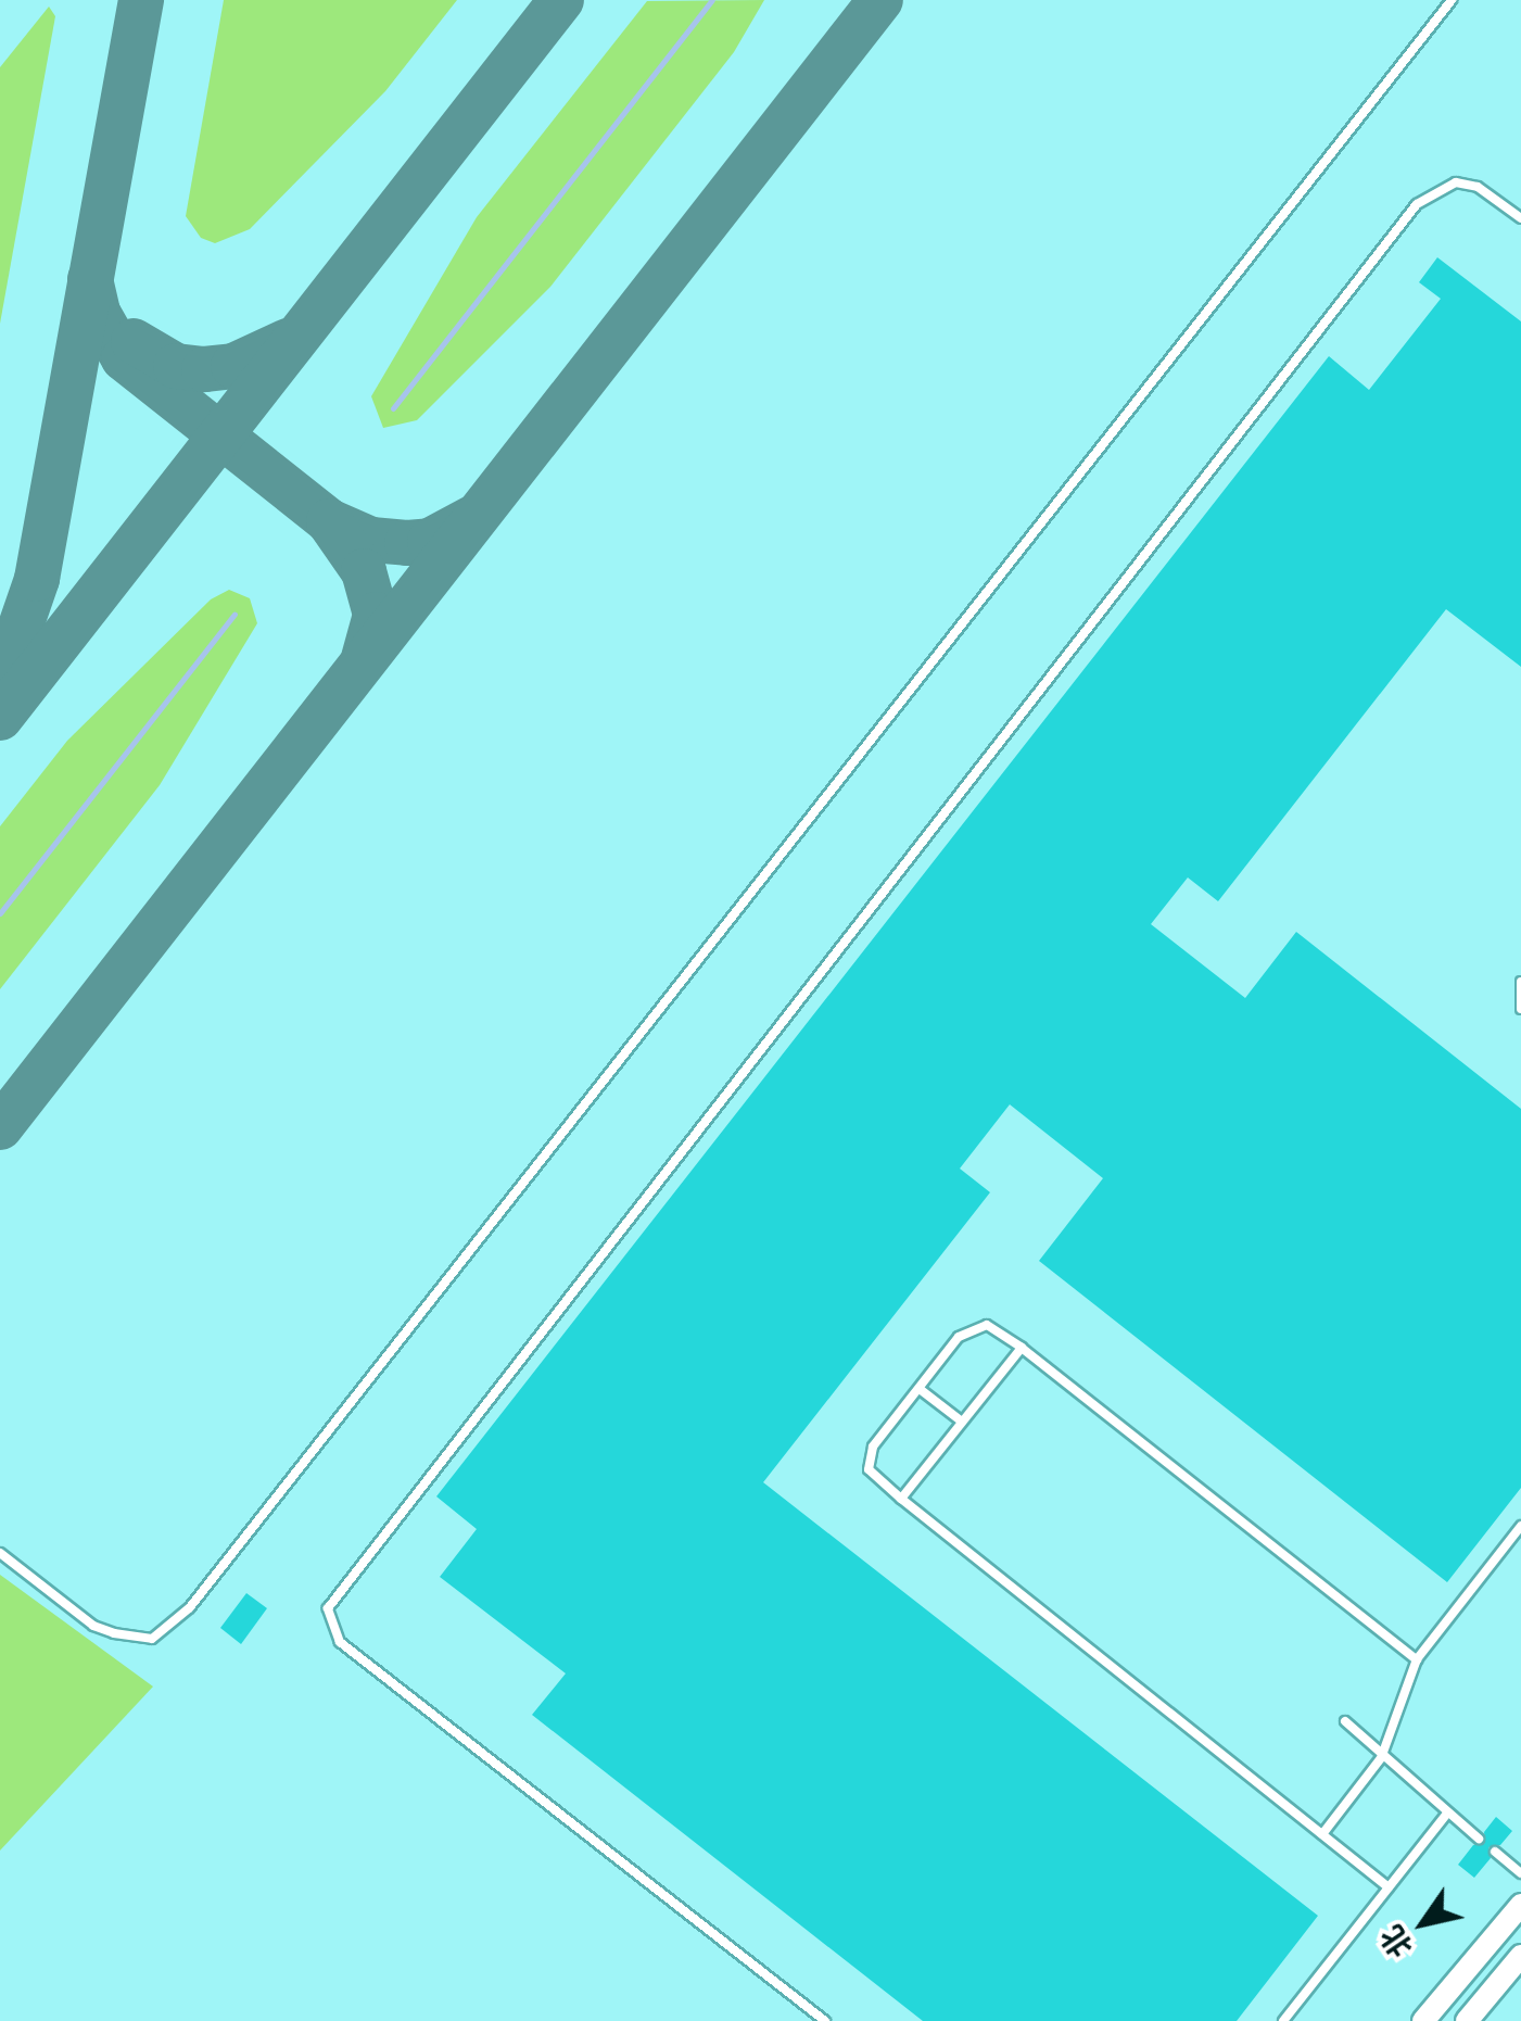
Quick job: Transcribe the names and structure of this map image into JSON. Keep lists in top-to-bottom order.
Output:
{
  "north": "bottom left"
}
